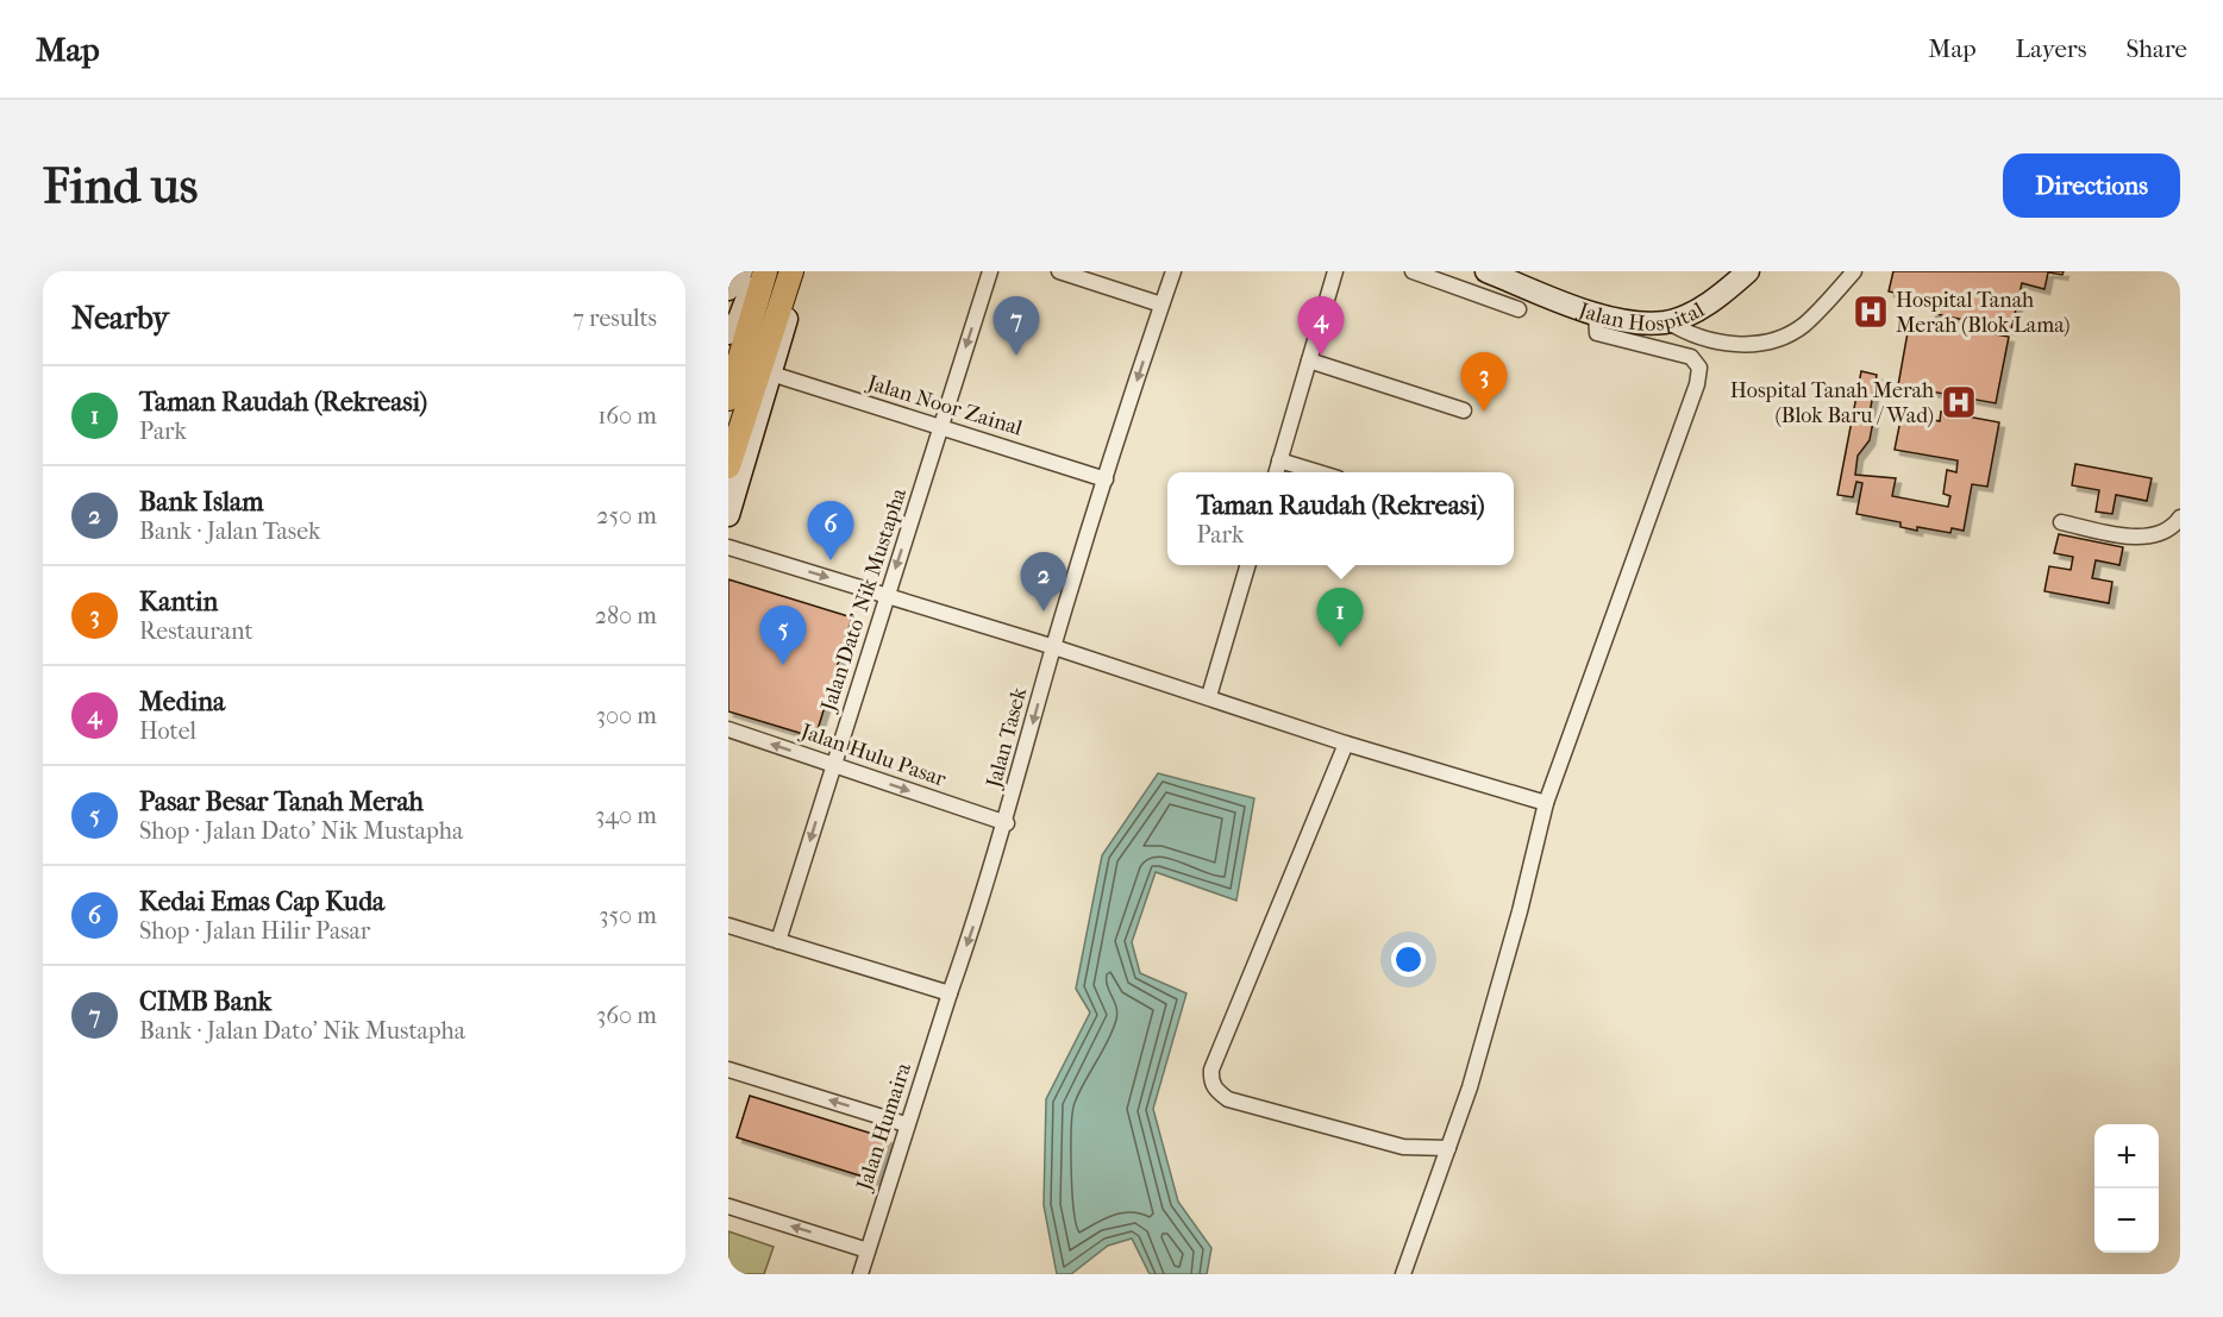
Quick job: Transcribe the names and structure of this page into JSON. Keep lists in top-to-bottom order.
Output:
{
  "streets": {
    "main road": ["Jalan Hospital"],
    "street": [
      "Jalan Noor Zainal",
      "Jalan Dato' Nik Mustapha",
      "Jalan Tasek",
      "Jalan Hulu Pasar",
      "Jalan Humaira"
    ]
  },
  "crossings": [
    ["Jalan Noor Zainal", "Jalan Dato' Nik Mustapha"],
    ["Jalan Noor Zainal", "Jalan Tasek"],
    ["Jalan Dato' Nik Mustapha", "Jalan Hulu Pasar"],
    ["Jalan Tasek", "Jalan Hulu Pasar"],
    ["Jalan Tasek", "Jalan Humaira"]
  ],
  "one_way": ["Jalan Dato' Nik Mustapha", "Jalan Tasek"],
  "places": {
    "hospital": ["Hospital Tanah Merah (Blok Lama)", "Hospital Tanah Merah (Blok Baru / Wad)"]
  },
  "page": {
    "header": "Map",
    "nav": ["Map", "Layers", "Share"],
    "buttons": "Directions",
    "title": "Find us",
    "heading": ["Nearby", "7 results"],
    "pins": [
      "4",
      "7",
      "3",
      "6",
      "2",
      "1",
      "5"
    ],
    "list": [
      {
        "mark": "1",
        "name": "Taman Raudah (Rekreasi)",
        "note": "Park",
        "value": "160 m"
      },
      {
        "mark": "2",
        "name": "Bank Islam",
        "note": "Bank · Jalan Tasek",
        "value": "250 m"
      },
      {
        "mark": "3",
        "name": "Kantin",
        "note": "Restaurant",
        "value": "280 m"
      },
      {
        "mark": "4",
        "name": "Medina",
        "note": "Hotel",
        "value": "300 m"
      },
      {
        "mark": "5",
        "name": "Pasar Besar Tanah Merah",
        "note": "Shop · Jalan Dato' Nik Mustapha",
        "value": "340 m"
      },
      {
        "mark": "6",
        "name": "Kedai Emas Cap Kuda",
        "note": "Shop · Jalan Hilir Pasar",
        "value": "350 m"
      },
      {
        "mark": "7",
        "name": "CIMB Bank",
        "note": "Bank · Jalan Dato' Nik Mustapha",
        "value": "360 m"
      }
    ],
    "popup": ["Taman Raudah (Rekreasi)", "Park"],
    "map_buttons": ["+", "−"]
  }
}
